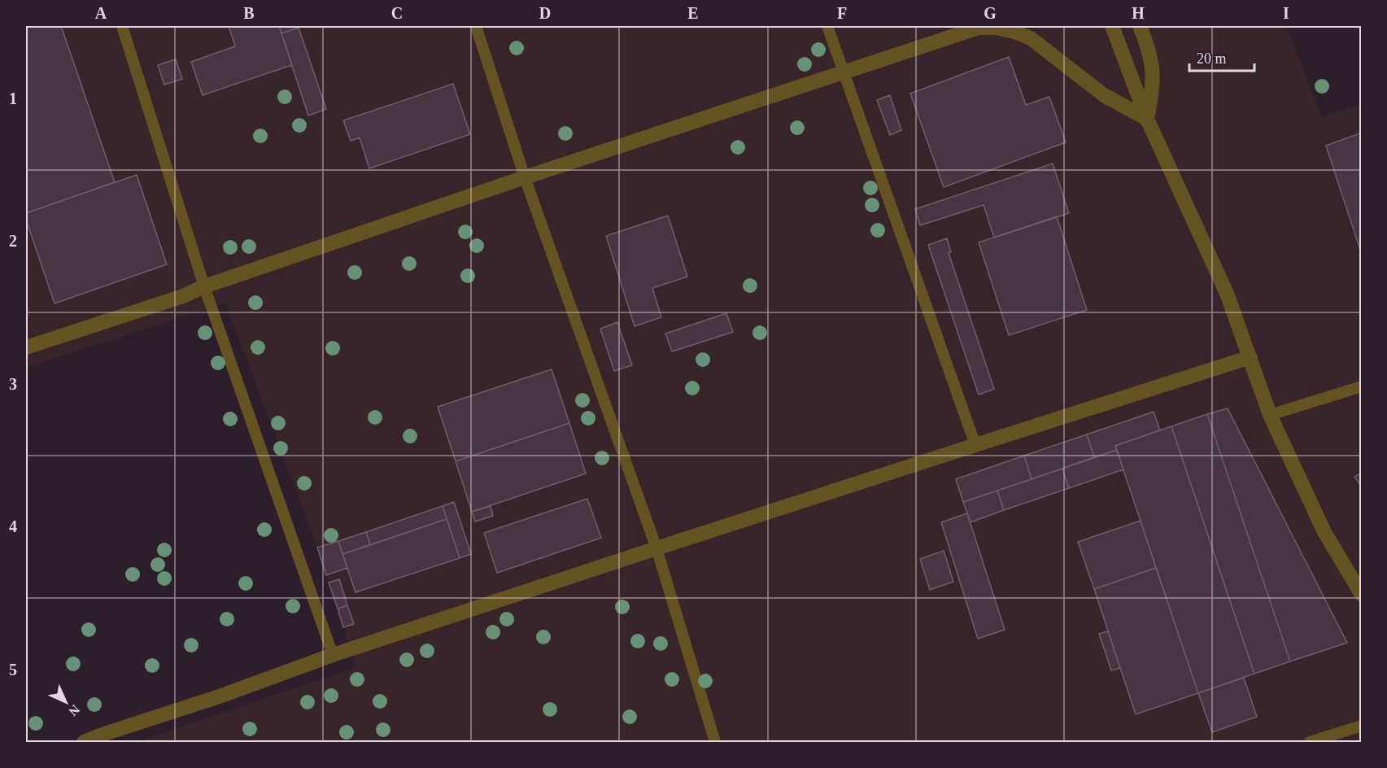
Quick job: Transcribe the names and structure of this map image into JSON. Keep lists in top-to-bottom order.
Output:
{
  "scale_bar": "20 m",
  "north": "bottom right",
  "grid": {
    "columns": [
      "A",
      "B",
      "C",
      "D",
      "E",
      "F",
      "G",
      "H",
      "I"
    ],
    "rows": [
      "1",
      "2",
      "3",
      "4",
      "5"
    ]
  }
}
